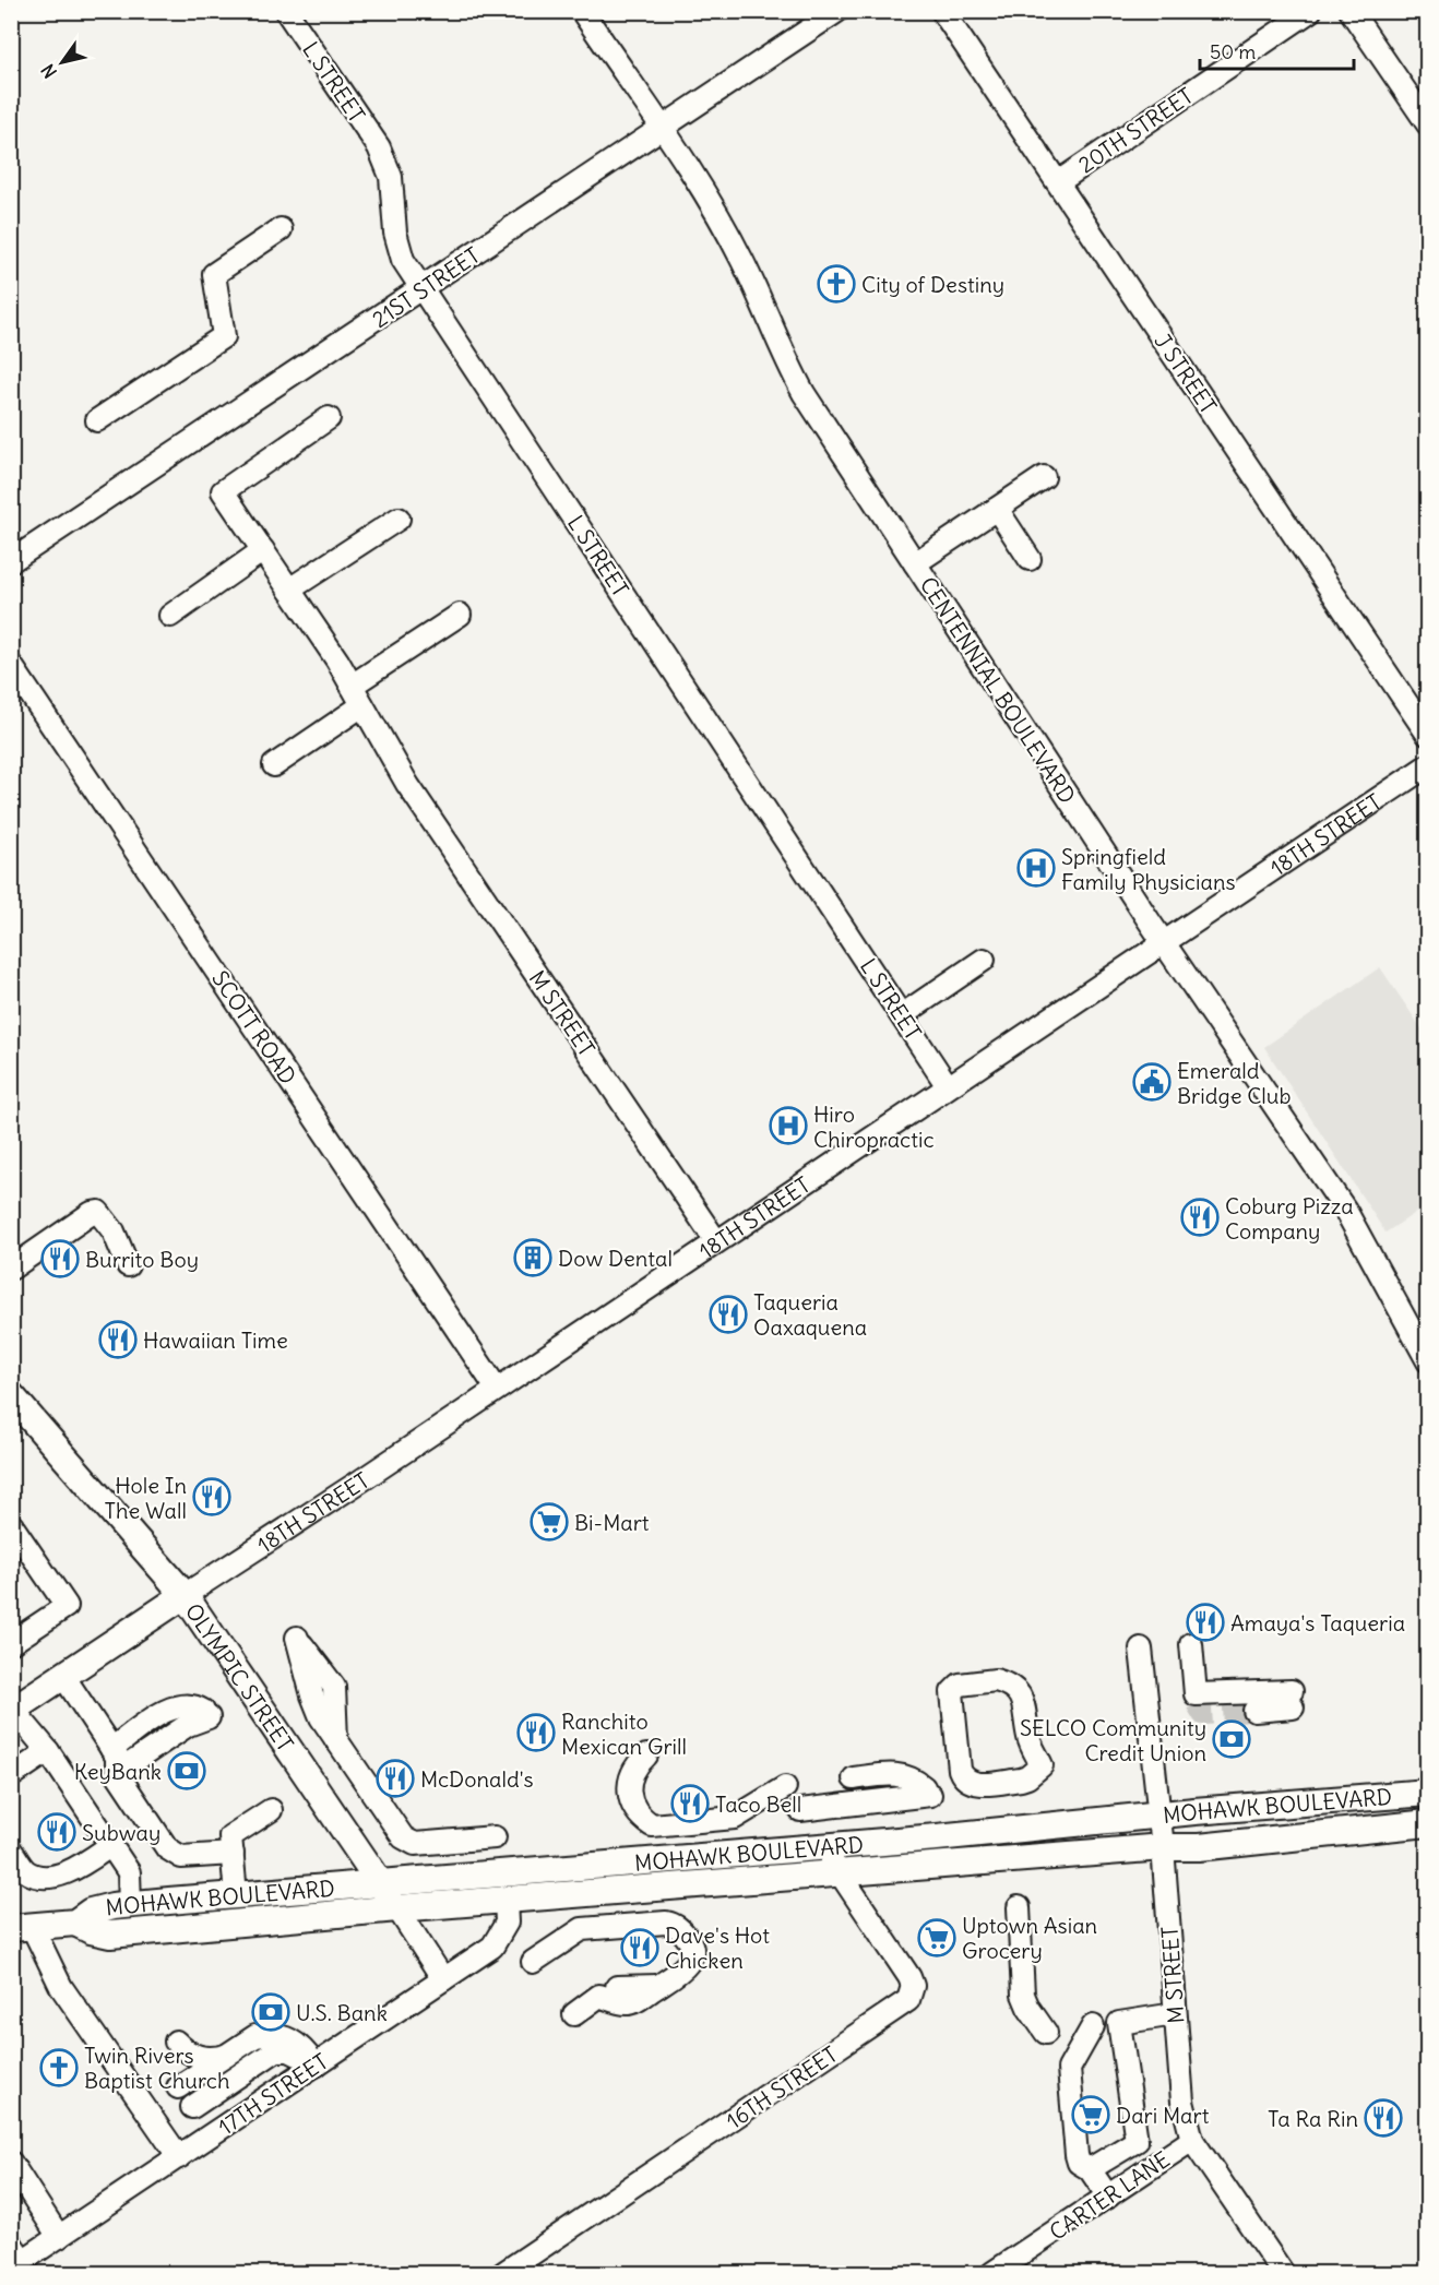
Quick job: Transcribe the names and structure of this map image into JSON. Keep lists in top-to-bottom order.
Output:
{
  "streets": {
    "main road": ["18TH STREET", "OLYMPIC STREET", "MOHAWK BOULEVARD"],
    "street": [
      "L STREET",
      "20TH STREET",
      "21ST STREET",
      "J STREET",
      "CENTENNIAL BOULEVARD",
      "M STREET",
      "SCOTT ROAD",
      "16TH STREET",
      "17TH STREET",
      "CARTER LANE"
    ]
  },
  "crossings": [
    ["L STREET", "21ST STREET"],
    ["L STREET", "18TH STREET"],
    ["20TH STREET", "J STREET"],
    ["21ST STREET", "CENTENNIAL BOULEVARD"],
    ["CENTENNIAL BOULEVARD", "18TH STREET"],
    ["18TH STREET", "M STREET"],
    ["18TH STREET", "SCOTT ROAD"],
    ["18TH STREET", "OLYMPIC STREET"],
    ["M STREET", "MOHAWK BOULEVARD"],
    ["M STREET", "CARTER LANE"],
    ["OLYMPIC STREET", "MOHAWK BOULEVARD"],
    ["OLYMPIC STREET", "17TH STREET"],
    ["MOHAWK BOULEVARD", "16TH STREET"],
    ["MOHAWK BOULEVARD", "17TH STREET"]
  ],
  "places": {
    "church": ["City of Destiny", "Twin Rivers Baptist Church"],
    "hospital": ["Springfield Family Physicians", "Hiro Chiropractic"],
    "public building": ["Emerald Bridge Club"],
    "restaurant": [
      "Coburg Pizza Company",
      "Burrito Boy",
      "Taqueria Oaxaquena",
      "Hawaiian Time",
      "Hole In The Wall",
      "Amaya's Taqueria",
      "Ranchito Mexican Grill",
      "McDonald's",
      "Taco Bell",
      "Subway",
      "Dave's Hot Chicken",
      "Ta Ra Rin"
    ],
    "building": ["Dow Dental"],
    "supermarket": ["Bi-Mart", "Uptown Asian Grocery", "Dari Mart"],
    "bank": ["SELCO Community Credit Union", "KeyBank", "U.S. Bank"]
  },
  "scale_bar": "50 m",
  "north": "bottom left"
}
